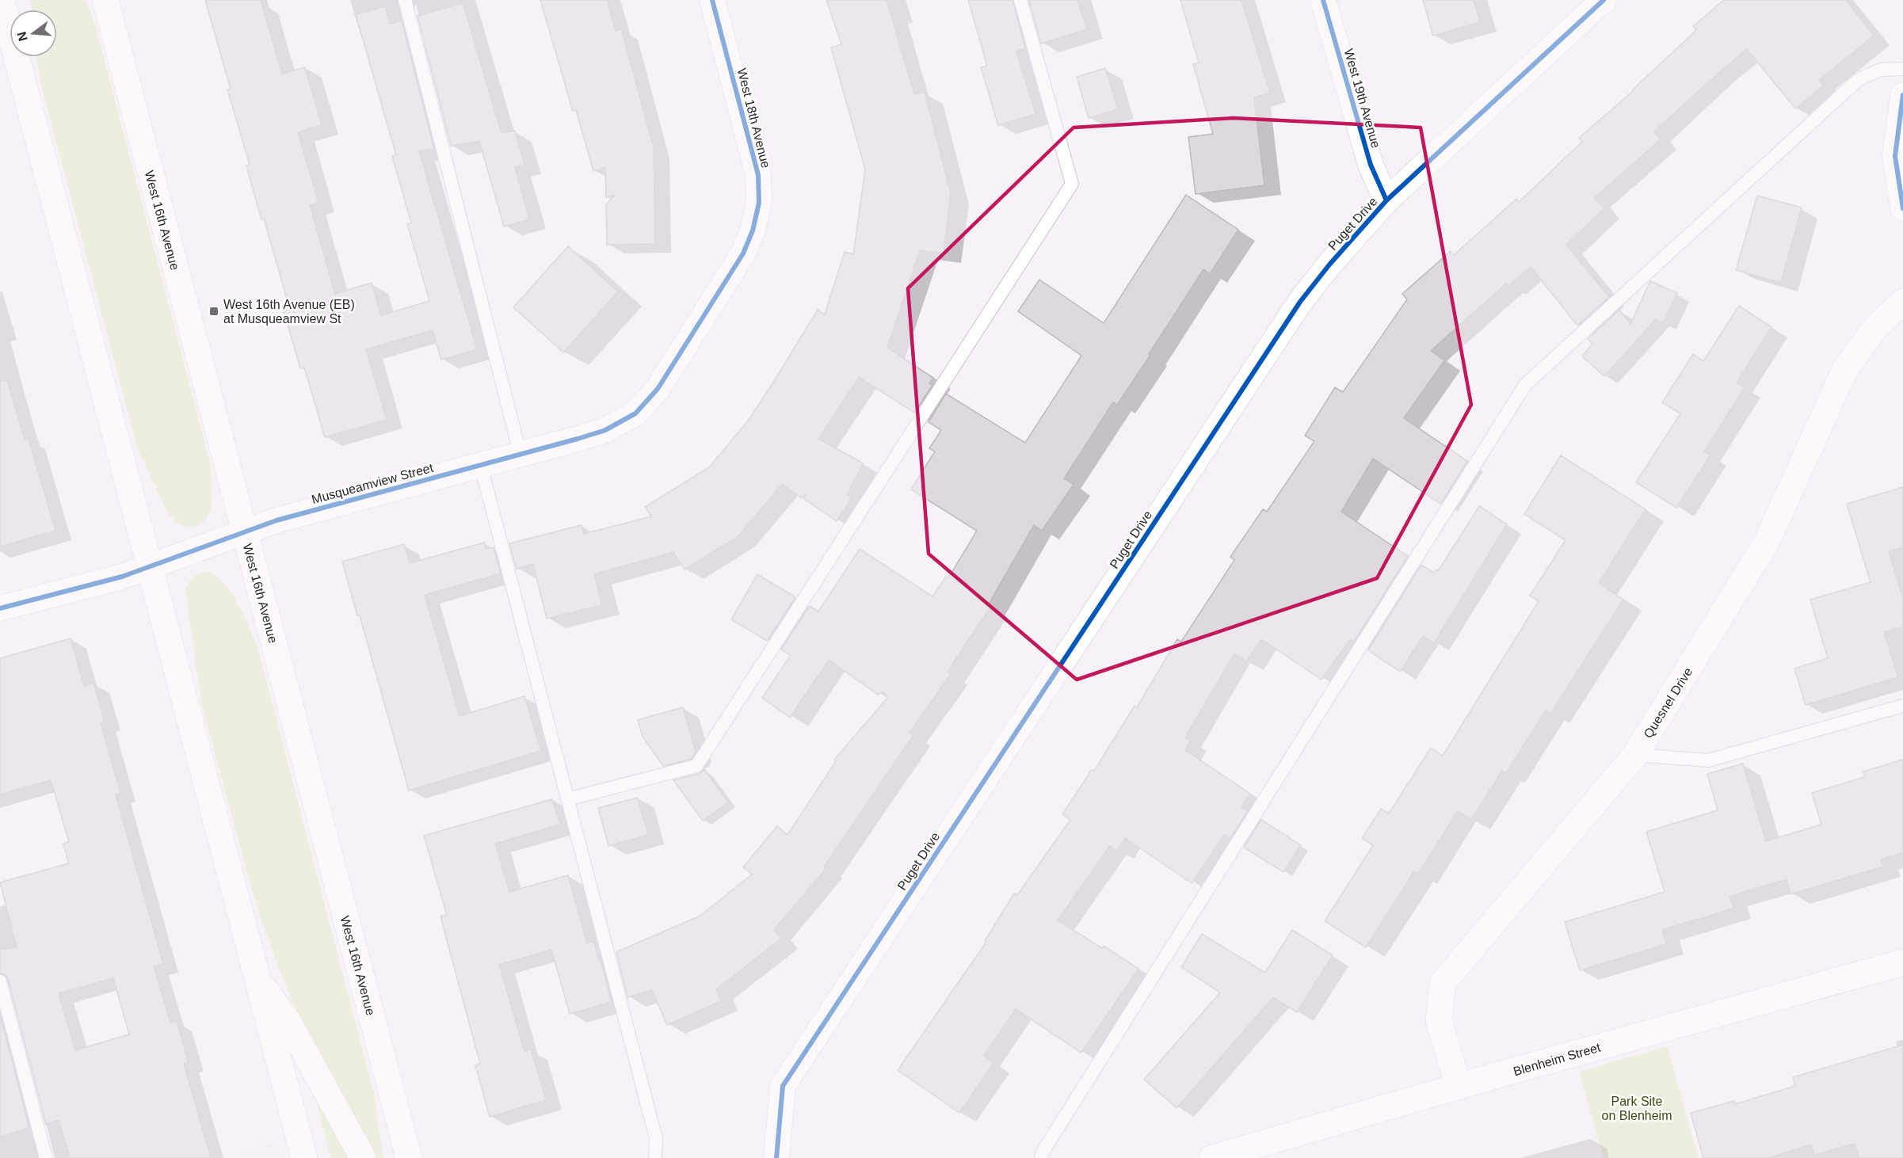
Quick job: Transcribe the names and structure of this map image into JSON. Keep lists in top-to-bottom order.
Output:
{
  "streets": {
    "main road": ["West 16th Avenue", "Quesnel Drive", "Blenheim Street"],
    "street": [
      "West 19th Avenue",
      "West 18th Avenue",
      "Puget Drive",
      "Musqueamview Street"
    ]
  },
  "crossings": [
    ["West 19th Avenue", "Puget Drive"],
    ["West 18th Avenue", "Musqueamview Street"],
    ["West 16th Avenue", "Musqueamview Street"],
    ["Quesnel Drive", "Blenheim Street"]
  ],
  "parks": ["Park Site on Blenheim"],
  "places": {
    "transit": ["West 16th Avenue (EB) at Musqueamview St"]
  },
  "north": "left"
}
